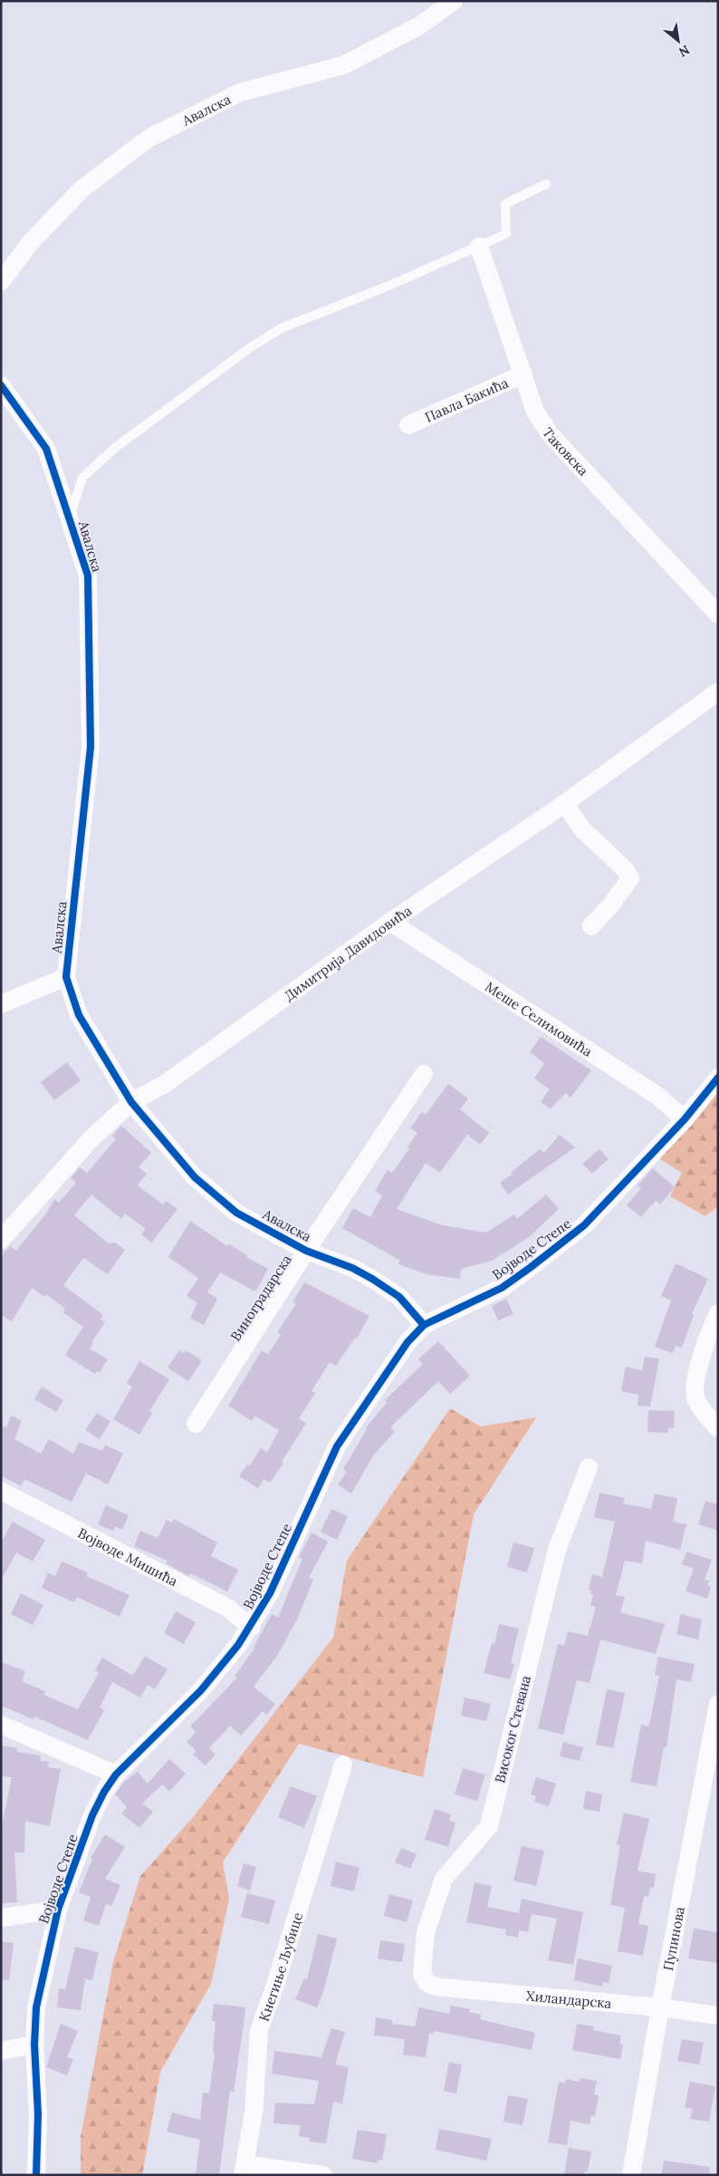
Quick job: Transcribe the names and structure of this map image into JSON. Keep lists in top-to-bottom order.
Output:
{
  "streets": {
    "street": [
      "Авалска",
      "Павла Бакића",
      "Таковска",
      "Димитрија Давидовића",
      "Меше Селимовића",
      "Војводе Степе",
      "Виноградарска",
      "Војводе Мишића",
      "Високог Стевана",
      "Пупинова",
      "Кнегиње Љубице",
      "Хиландарска"
    ]
  },
  "crossings": [
    ["Авалска", "Димитрија Давидовића"],
    ["Авалска", "Војводе Степе"],
    ["Авалска", "Виноградарска"],
    ["Павла Бакића", "Таковска"],
    ["Димитрија Давидовића", "Меше Селимовића"],
    ["Меше Селимовића", "Војводе Степе"],
    ["Војводе Степе", "Војводе Мишића"],
    ["Високог Стевана", "Хиландарска"],
    ["Пупинова", "Хиландарска"]
  ],
  "north": "bottom right"
}
